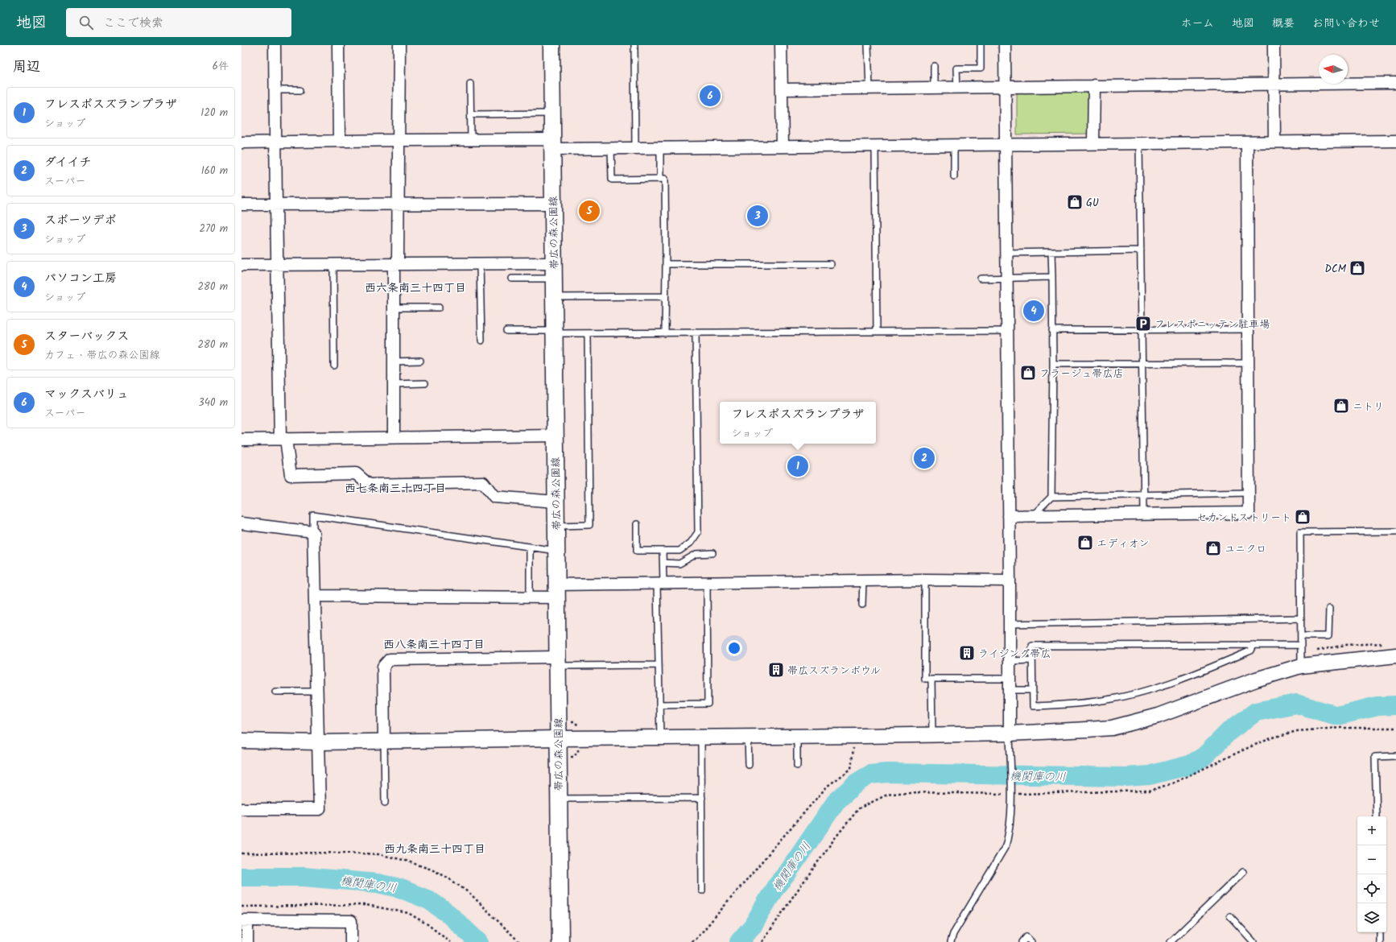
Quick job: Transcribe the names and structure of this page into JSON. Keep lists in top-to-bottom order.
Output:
{
  "streets": {
    "main road": ["帯広の森公園線"]
  },
  "districts": [
    "西六条南三十四丁目",
    "西七条南三十四丁目",
    "西八条南三十四丁目",
    "西九条南三十四丁目"
  ],
  "water": ["機関庫の川"],
  "places": {
    "shop": [
      "GU",
      "DCM",
      "フラージュ帯広店",
      "ニトリ",
      "セカンドストリート",
      "エディオン",
      "ユニクロ"
    ],
    "parking": ["フレスポニッテン駐車場"],
    "building": ["ライジング帯広", "帯広スズランボウル"]
  },
  "north": "left",
  "page": {
    "header": "地図",
    "search": "ここで検索",
    "nav": [
      "ホーム",
      "地図",
      "概要",
      "お問い合わせ"
    ],
    "heading": ["周辺", "6件"],
    "pins": [
      "6",
      "5",
      "3",
      "4",
      "2",
      "1"
    ],
    "list": [
      {
        "mark": "1",
        "name": "フレスポスズランプラザ",
        "note": "ショップ",
        "value": "120 m"
      },
      {
        "mark": "2",
        "name": "ダイイチ",
        "note": "スーパー",
        "value": "160 m"
      },
      {
        "mark": "3",
        "name": "スポーツデポ",
        "note": "ショップ",
        "value": "270 m"
      },
      {
        "mark": "4",
        "name": "パソコン工房",
        "note": "ショップ",
        "value": "280 m"
      },
      {
        "mark": "5",
        "name": "スターバックス",
        "note": "カフェ · 帯広の森公園線",
        "value": "280 m"
      },
      {
        "mark": "6",
        "name": "マックスバリュ",
        "note": "スーパー",
        "value": "340 m"
      }
    ],
    "popup": ["フレスポスズランプラザ", "ショップ"],
    "map_buttons": ["+", "−"]
  }
}
